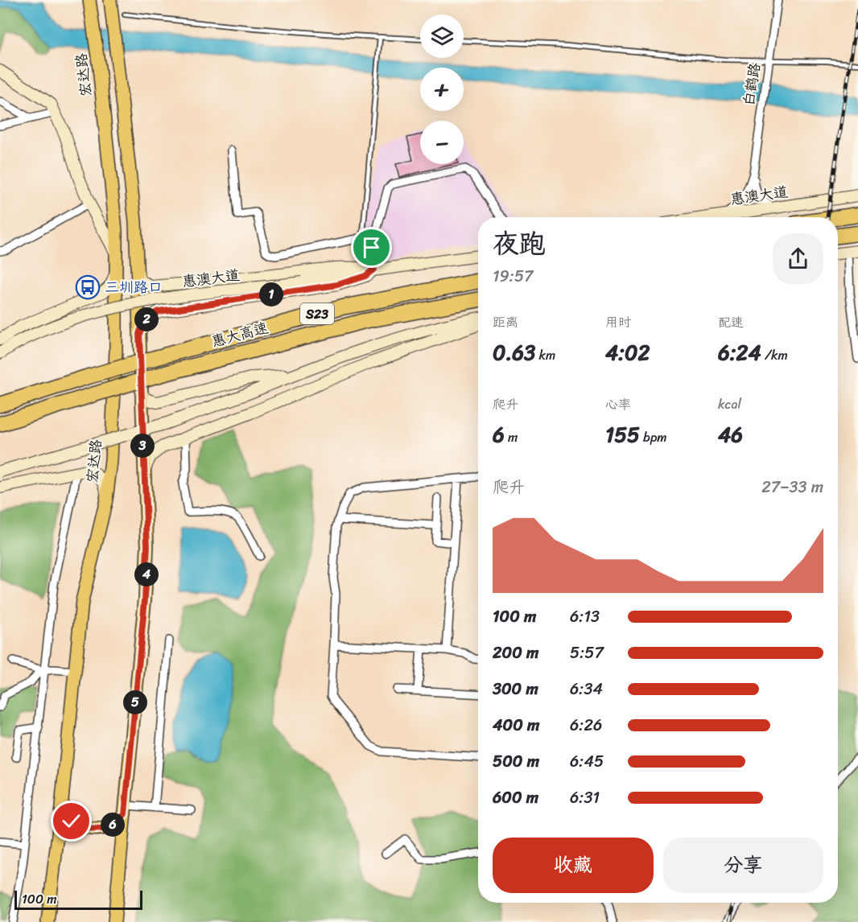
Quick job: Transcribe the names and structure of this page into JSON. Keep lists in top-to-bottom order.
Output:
{
  "streets": {
    "highway": ["S23", "惠大高速"],
    "main road": ["宏达路"],
    "street": ["白鹤路", "惠澳大道"]
  },
  "places": {
    "bus stop": ["三圳路口"]
  },
  "scale_bar": "100 m",
  "page": {
    "map_buttons": ["+", "−"],
    "heading": ["夜跑", "19:57"],
    "pins": [
      "1",
      "2",
      "3",
      "4",
      "5",
      "6"
    ],
    "stats": [
      ["距离", "0.63 km"],
      ["用时", "4:02"],
      ["配速", "6:24 /km"],
      ["爬升", "6 m"],
      ["心率", "155 bpm"],
      ["kcal", "46"]
    ],
    "chart": ["爬升", "27–33 m"],
    "list": [
      {
        "name": "100 m",
        "note": "6:13"
      },
      {
        "name": "200 m",
        "note": "5:57"
      },
      {
        "name": "300 m",
        "note": "6:34"
      },
      {
        "name": "400 m",
        "note": "6:26"
      },
      {
        "name": "500 m",
        "note": "6:45"
      },
      {
        "name": "600 m",
        "note": "6:31"
      }
    ],
    "buttons": ["收藏", "分享"],
    "scale": "100 m"
  }
}
